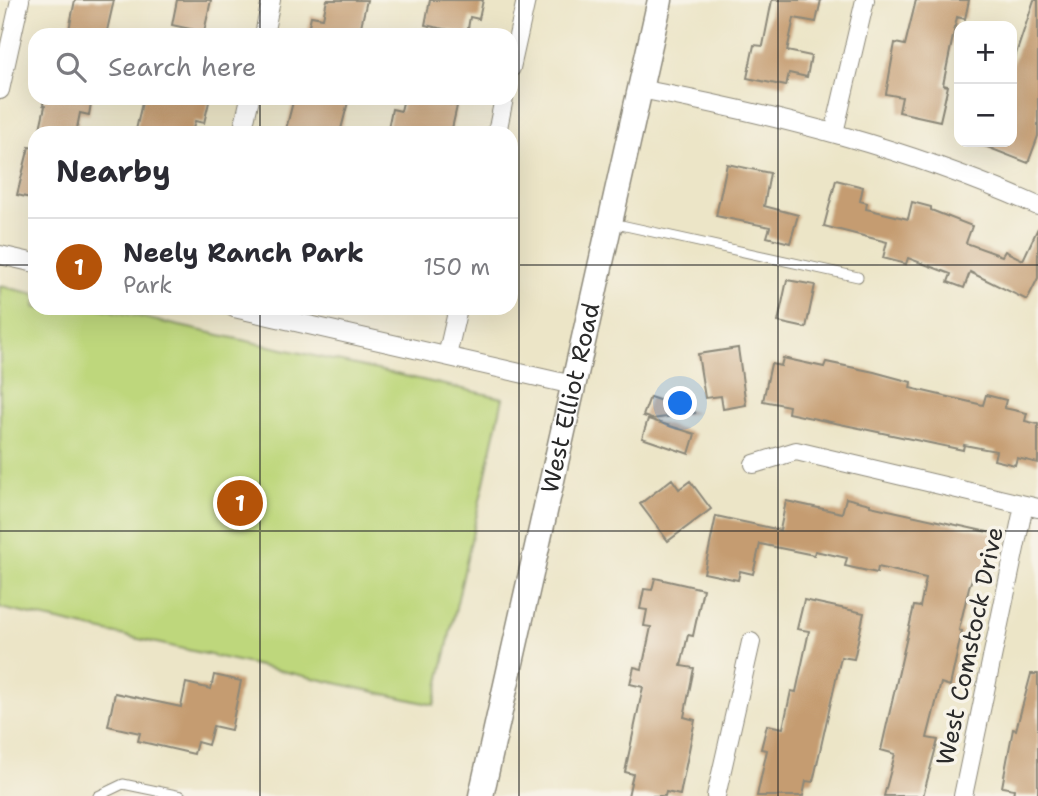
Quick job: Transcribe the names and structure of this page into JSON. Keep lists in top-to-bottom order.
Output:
{
  "streets": {
    "main road": ["West Elliot Road"],
    "street": ["West Comstock Drive"]
  },
  "page": {
    "map_buttons": ["+", "−"],
    "search": "Search here",
    "heading": "Nearby",
    "list": [
      {
        "mark": "1",
        "name": "Neely Ranch Park",
        "note": "Park",
        "value": "150 m"
      }
    ],
    "pins": "1"
  }
}
